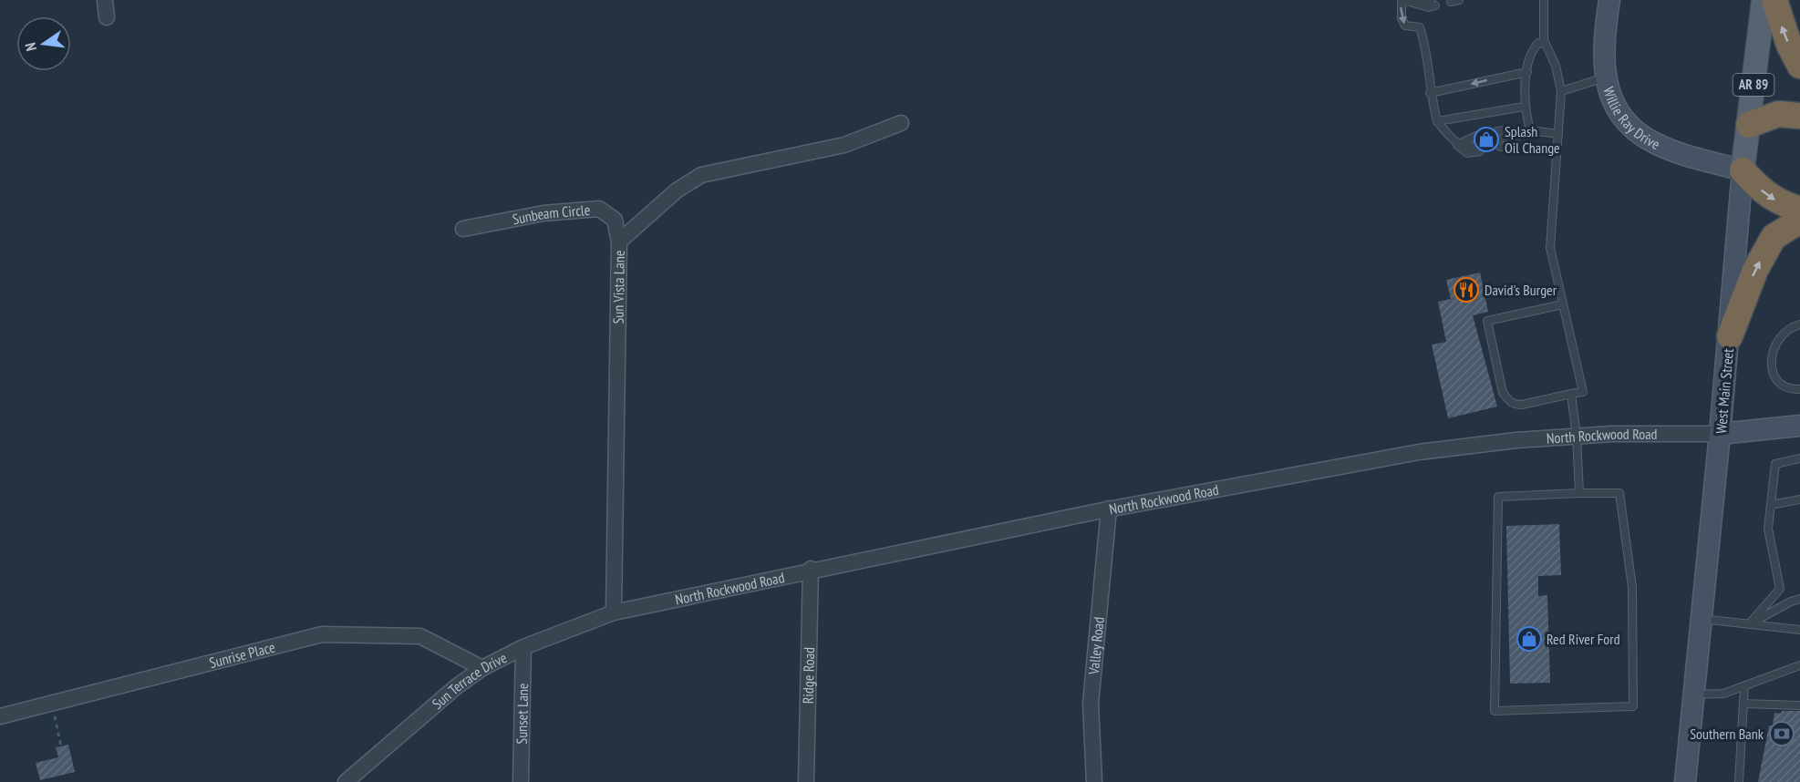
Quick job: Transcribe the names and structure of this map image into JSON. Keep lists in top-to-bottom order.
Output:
{
  "streets": {
    "main road": ["AR 89", "Willie Ray Drive", "West Main Street"],
    "street": [
      "Sunbeam Circle",
      "Sun Vista Lane",
      "North Rockwood Road",
      "Valley Road",
      "Sunrise Place",
      "Ridge Road",
      "Sun Terrace Drive",
      "Sunset Lane"
    ]
  },
  "crossings": [
    ["Willie Ray Drive", "West Main Street"],
    ["Sunbeam Circle", "Sun Vista Lane"],
    ["Sun Vista Lane", "North Rockwood Road"],
    ["Sun Vista Lane", "Sun Terrace Drive"],
    ["West Main Street", "North Rockwood Road"],
    ["North Rockwood Road", "Valley Road"],
    ["North Rockwood Road", "Ridge Road"],
    ["North Rockwood Road", "Sun Terrace Drive"],
    ["Sunrise Place", "Sun Terrace Drive"],
    ["Sun Terrace Drive", "Sunset Lane"]
  ],
  "places": {
    "shop": ["Splash Oil Change", "Red River Ford"],
    "restaurant": ["David's Burger"],
    "bank": ["Southern Bank"]
  },
  "north": "left"
}
